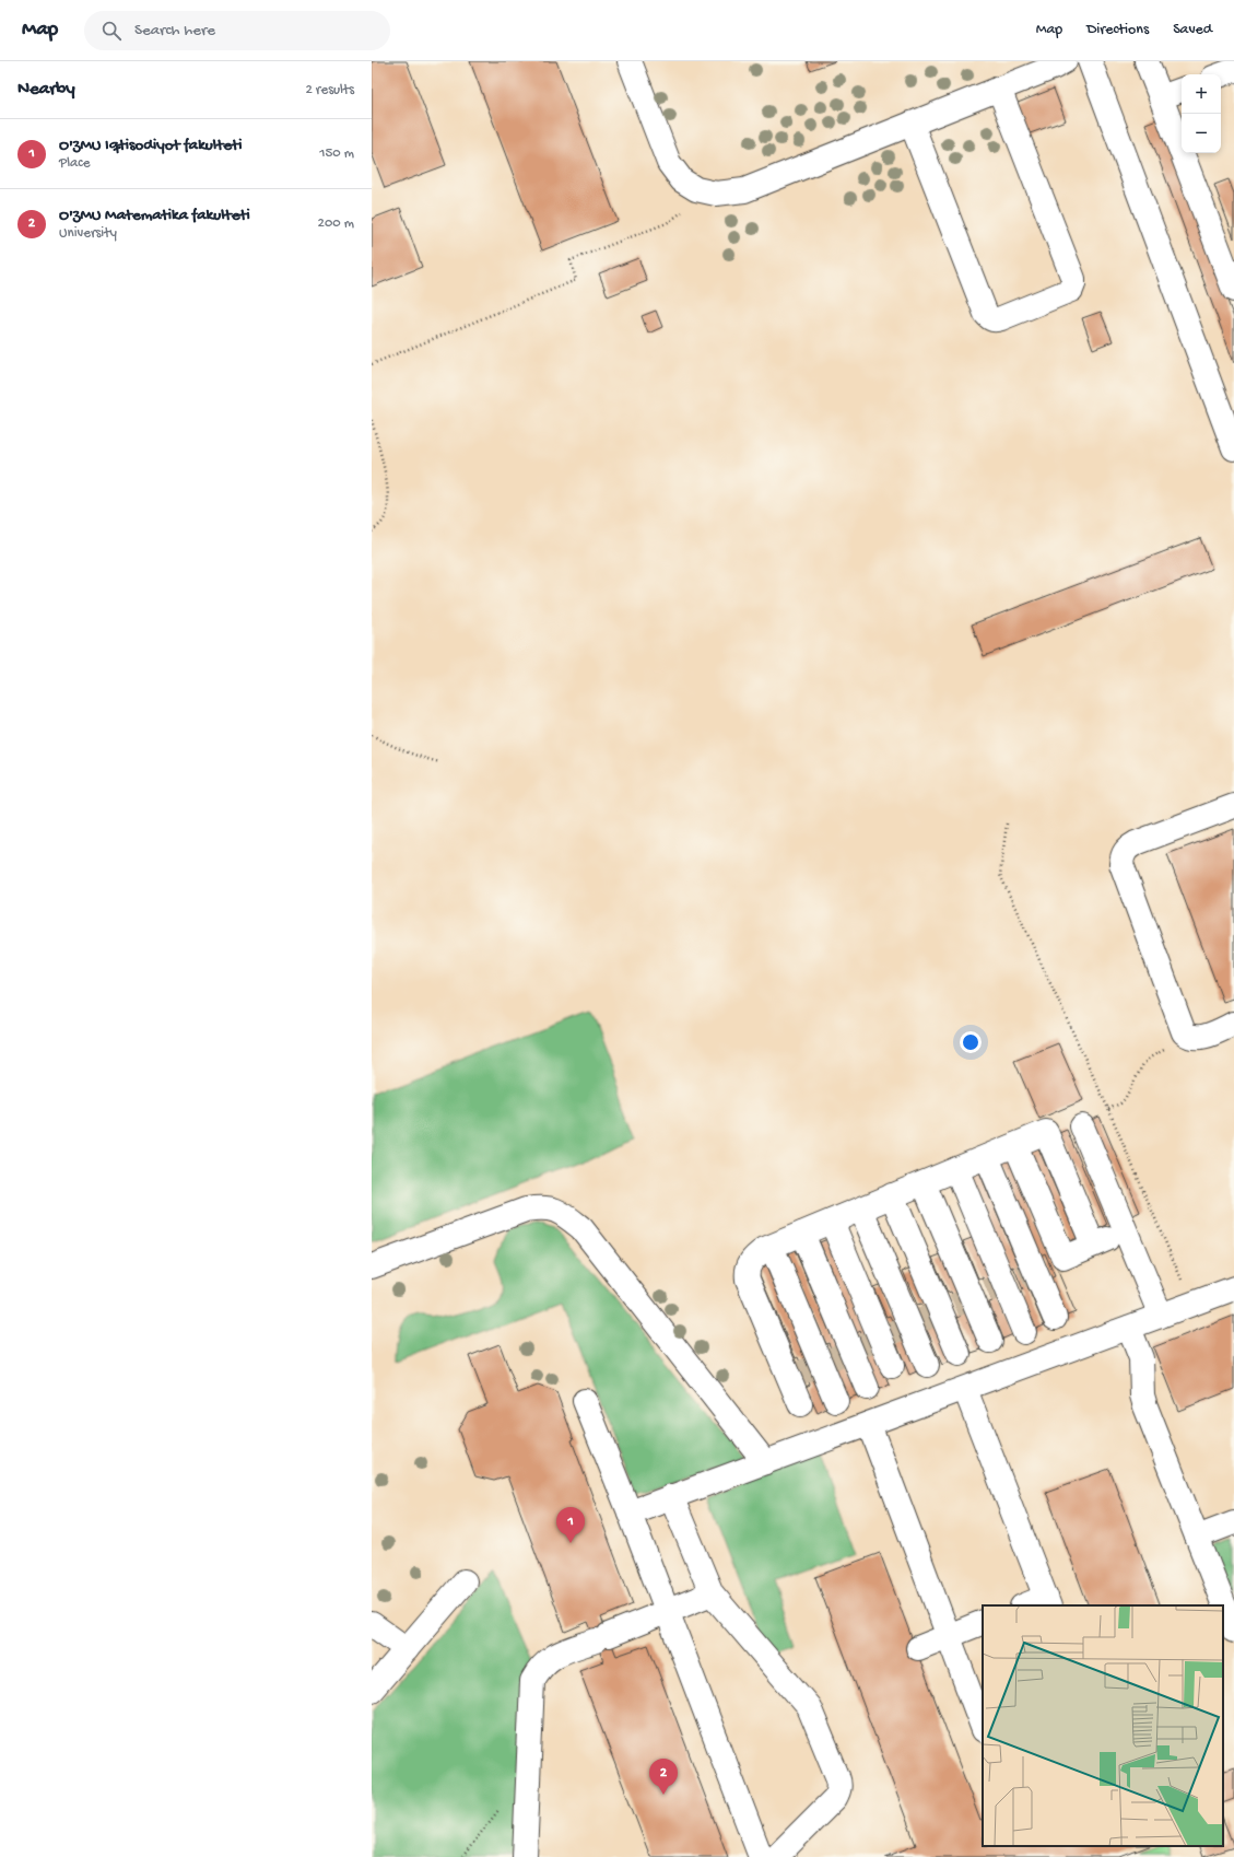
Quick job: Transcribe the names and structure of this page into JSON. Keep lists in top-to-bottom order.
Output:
{
  "page": {
    "header": "Map",
    "search": "Search here",
    "nav": ["Map", "Directions", "Saved"],
    "heading": ["Nearby", "2 results"],
    "map_buttons": ["+", "−"],
    "list": [
      {
        "mark": "1",
        "name": "O'zMU Iqtisodiyot fakulteti",
        "note": "Place",
        "value": "150 m"
      },
      {
        "mark": "2",
        "name": "O'zMU Matematika fakulteti",
        "note": "University",
        "value": "200 m"
      }
    ],
    "pins": ["1", "2"]
  }
}
